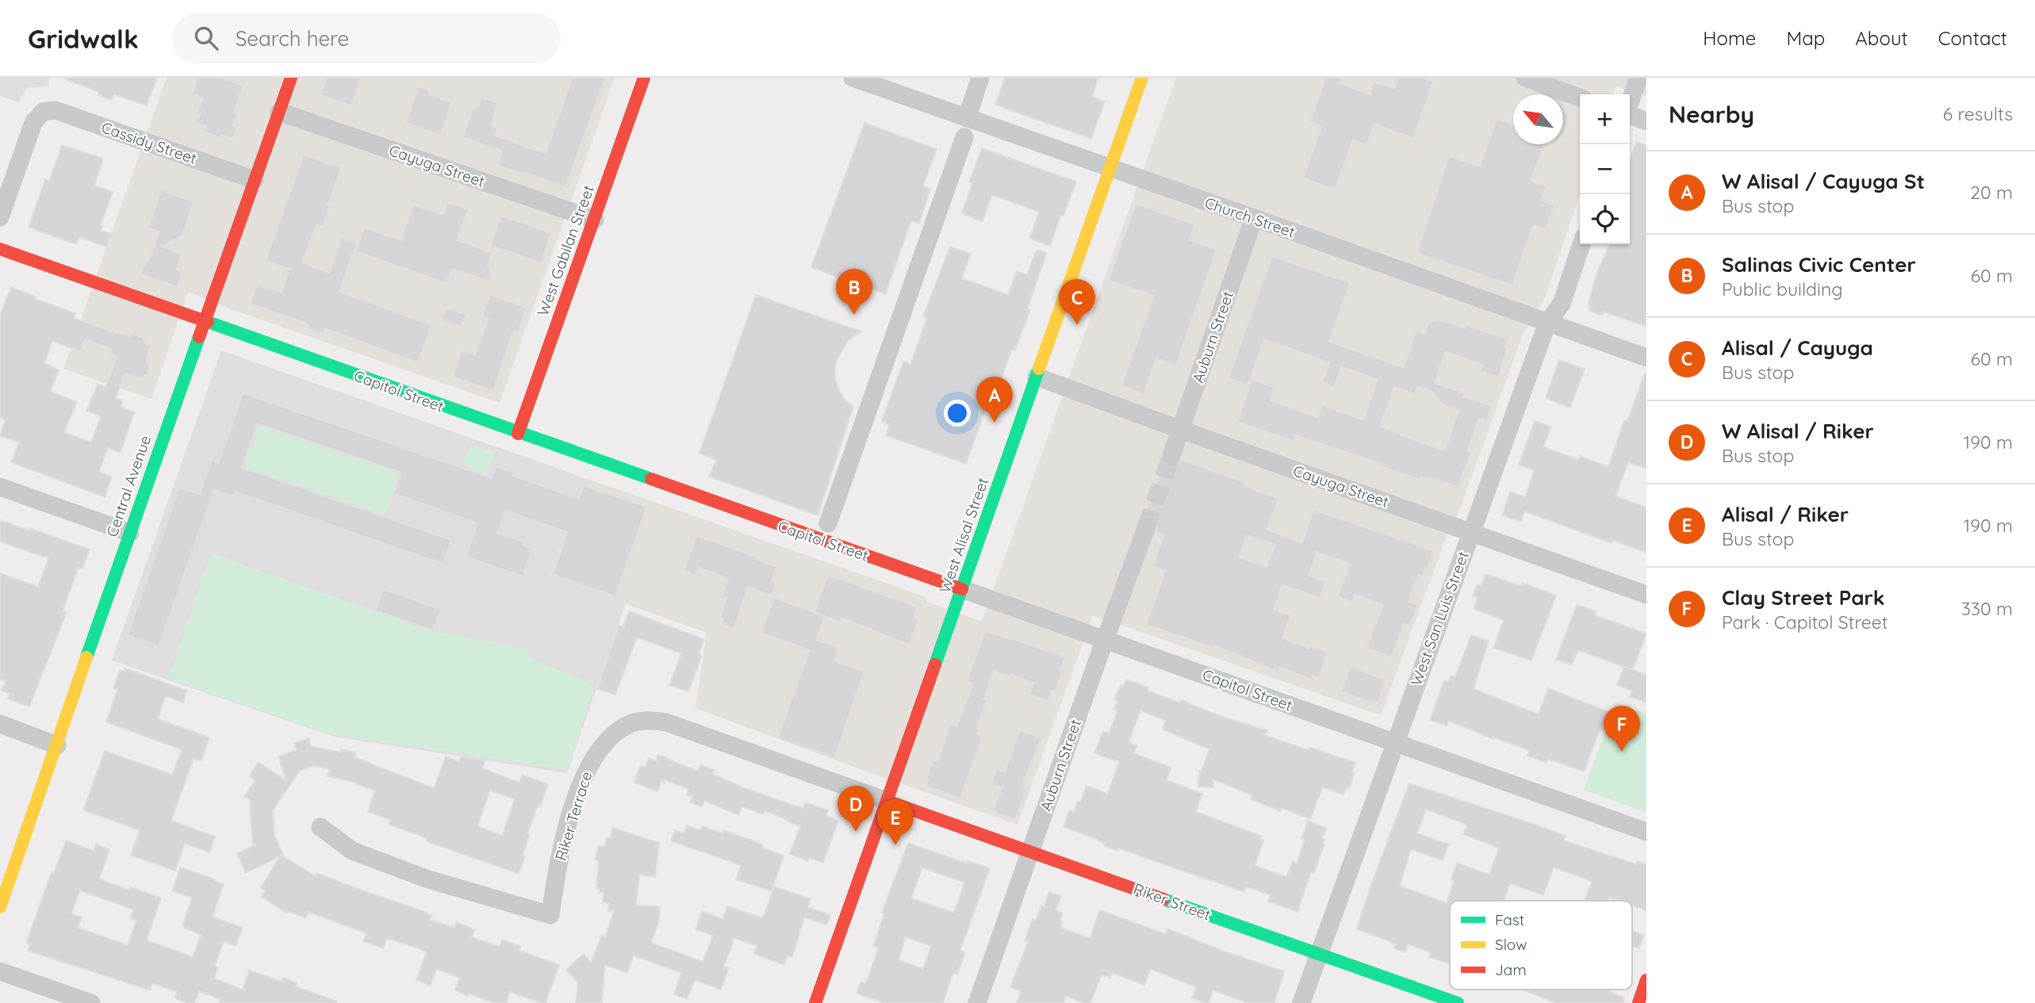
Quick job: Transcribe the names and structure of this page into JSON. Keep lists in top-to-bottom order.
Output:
{
  "streets": {
    "street": [
      "Cassidy Street",
      "Cayuga Street",
      "Church Street",
      "West Gabilan Street",
      "Auburn Street",
      "Capitol Street",
      "Central Avenue",
      "West Alisal Street",
      "West San Luis Street",
      "Riker Terrace",
      "Riker Street"
    ]
  },
  "crossings": [
    ["Cassidy Street", "Central Avenue"],
    ["Cayuga Street", "West Gabilan Street"],
    ["Cayuga Street", "Auburn Street"],
    ["Cayuga Street", "Central Avenue"],
    ["Cayuga Street", "West Alisal Street"],
    ["Cayuga Street", "West San Luis Street"],
    ["Church Street", "Auburn Street"],
    ["Church Street", "West Alisal Street"],
    ["Church Street", "West San Luis Street"],
    ["West Gabilan Street", "Capitol Street"],
    ["Auburn Street", "Capitol Street"],
    ["Auburn Street", "Riker Street"],
    ["Capitol Street", "Central Avenue"],
    ["Capitol Street", "West Alisal Street"],
    ["Capitol Street", "West San Luis Street"],
    ["West Alisal Street", "Riker Terrace"],
    ["West Alisal Street", "Riker Street"],
    ["West San Luis Street", "Riker Street"],
    ["Riker Terrace", "Riker Street"]
  ],
  "legend": ["Fast", "Slow", "Jam"],
  "north": "top left",
  "page": {
    "header": "Gridwalk",
    "search": "Search here",
    "nav": [
      "Home",
      "Map",
      "About",
      "Contact"
    ],
    "heading": ["Nearby", "6 results"],
    "map_buttons": ["+", "−"],
    "list": [
      {
        "mark": "A",
        "name": "W Alisal / Cayuga St",
        "note": "Bus stop",
        "value": "20 m"
      },
      {
        "mark": "B",
        "name": "Salinas Civic Center",
        "note": "Public building",
        "value": "60 m"
      },
      {
        "mark": "C",
        "name": "Alisal / Cayuga",
        "note": "Bus stop",
        "value": "60 m"
      },
      {
        "mark": "D",
        "name": "W Alisal / Riker",
        "note": "Bus stop",
        "value": "190 m"
      },
      {
        "mark": "E",
        "name": "Alisal / Riker",
        "note": "Bus stop",
        "value": "190 m"
      },
      {
        "mark": "F",
        "name": "Clay Street Park",
        "note": "Park · Capitol Street",
        "value": "330 m"
      }
    ],
    "pins": [
      "B",
      "C",
      "A",
      "F",
      "D",
      "E"
    ]
  }
}
